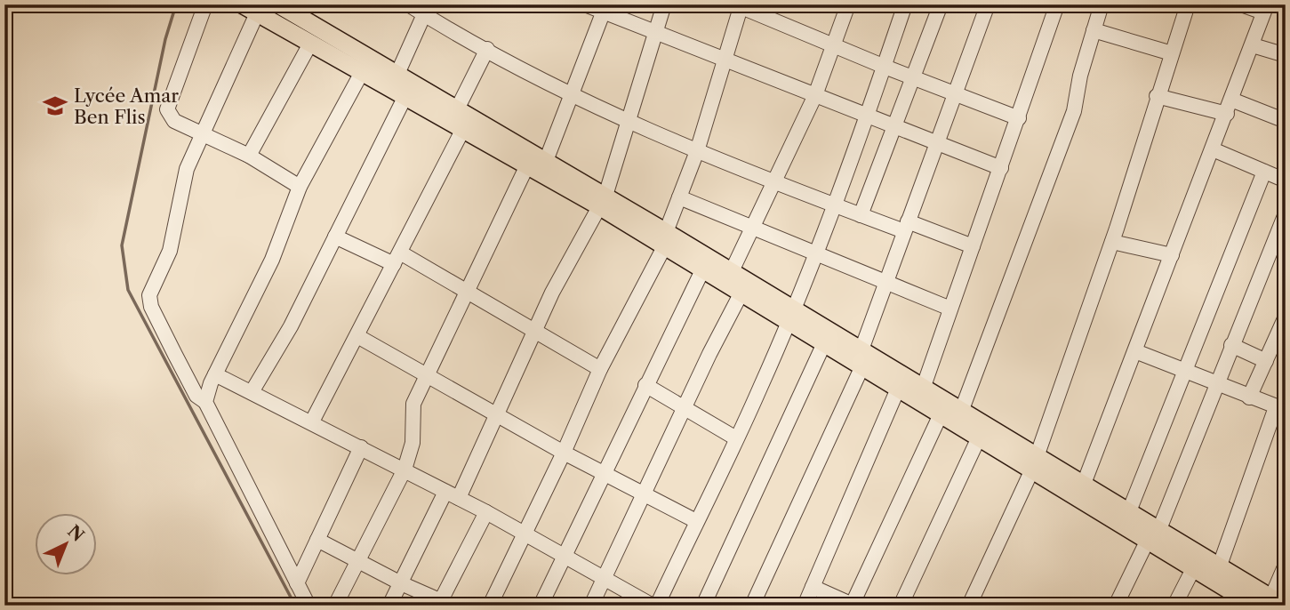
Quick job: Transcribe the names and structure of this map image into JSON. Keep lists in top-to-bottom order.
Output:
{
  "places": {
    "school or university": ["Lycée Amar Ben Flis"]
  },
  "north": "top right"
}
